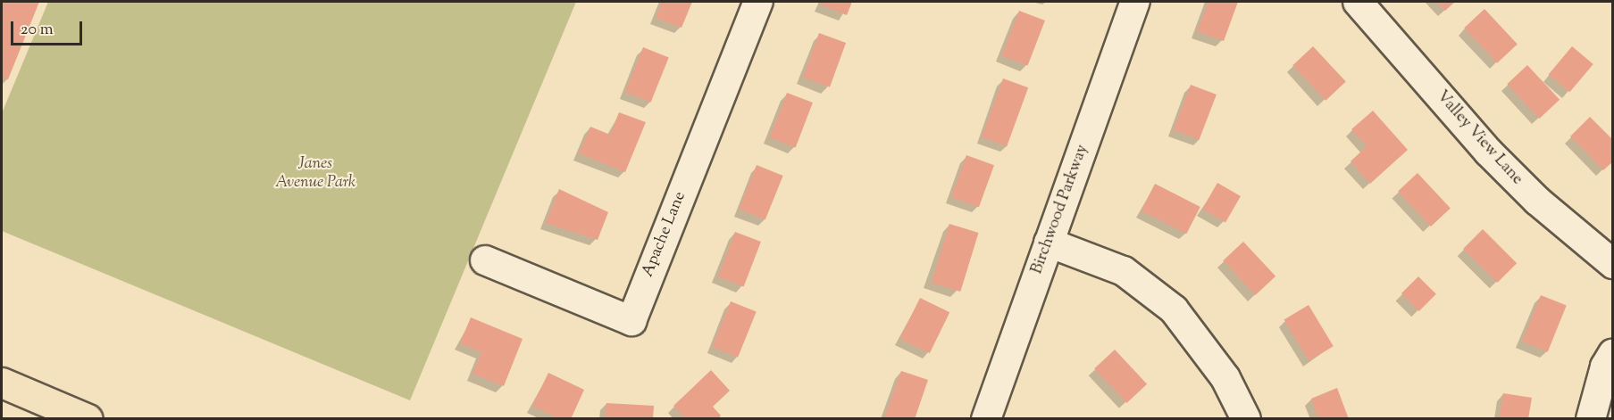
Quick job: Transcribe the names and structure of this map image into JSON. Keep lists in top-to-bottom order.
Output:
{
  "streets": {
    "street": ["Valley View Lane", "Birchwood Parkway", "Apache Lane"]
  },
  "parks": ["Janes Avenue Park"],
  "scale_bar": "20 m"
}
